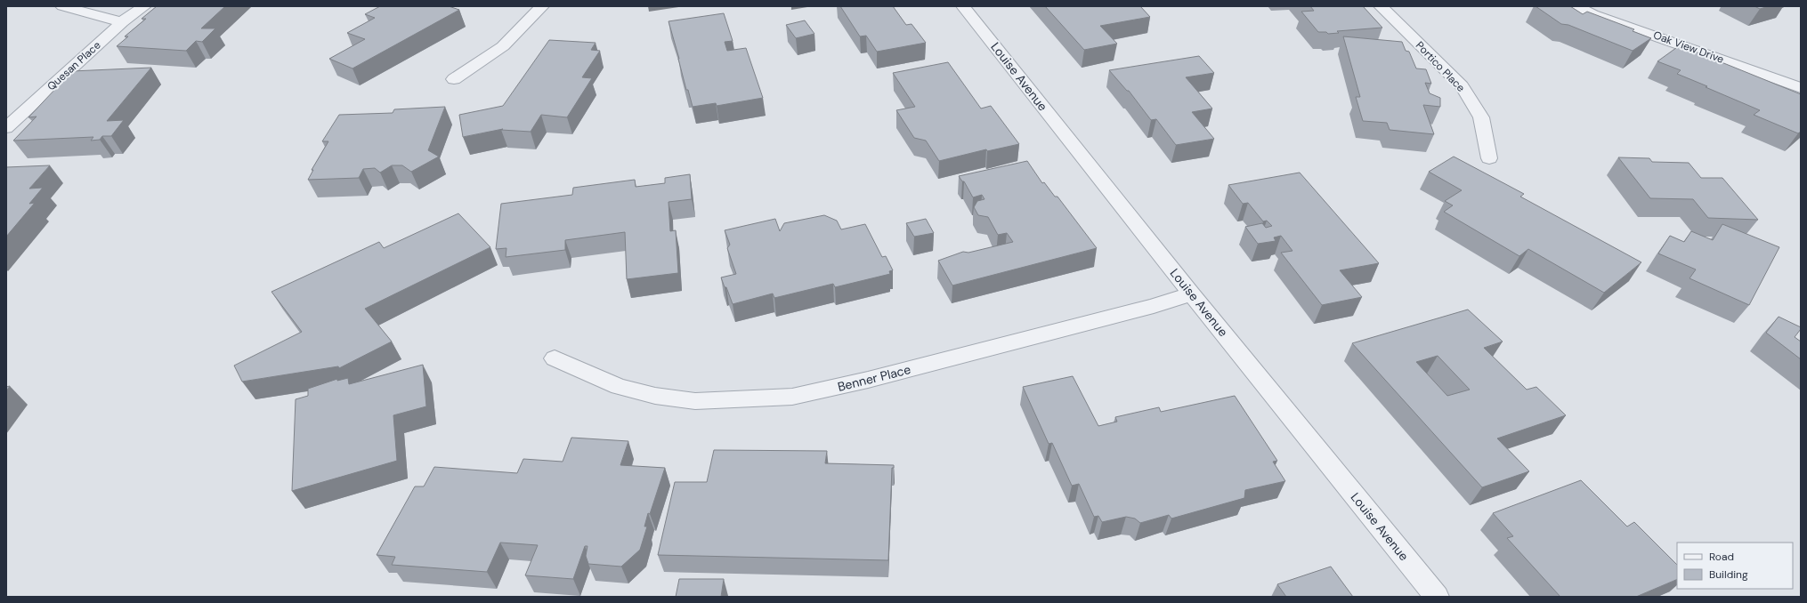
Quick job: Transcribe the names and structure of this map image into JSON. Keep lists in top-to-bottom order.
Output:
{
  "streets": {
    "street": [
      "Oak View Drive",
      "Quesan Place",
      "Portico Place",
      "Louise Avenue",
      "Benner Place"
    ]
  },
  "crossings": [
    ["Louise Avenue", "Benner Place"]
  ],
  "legend": ["Road", "Building"]
}
